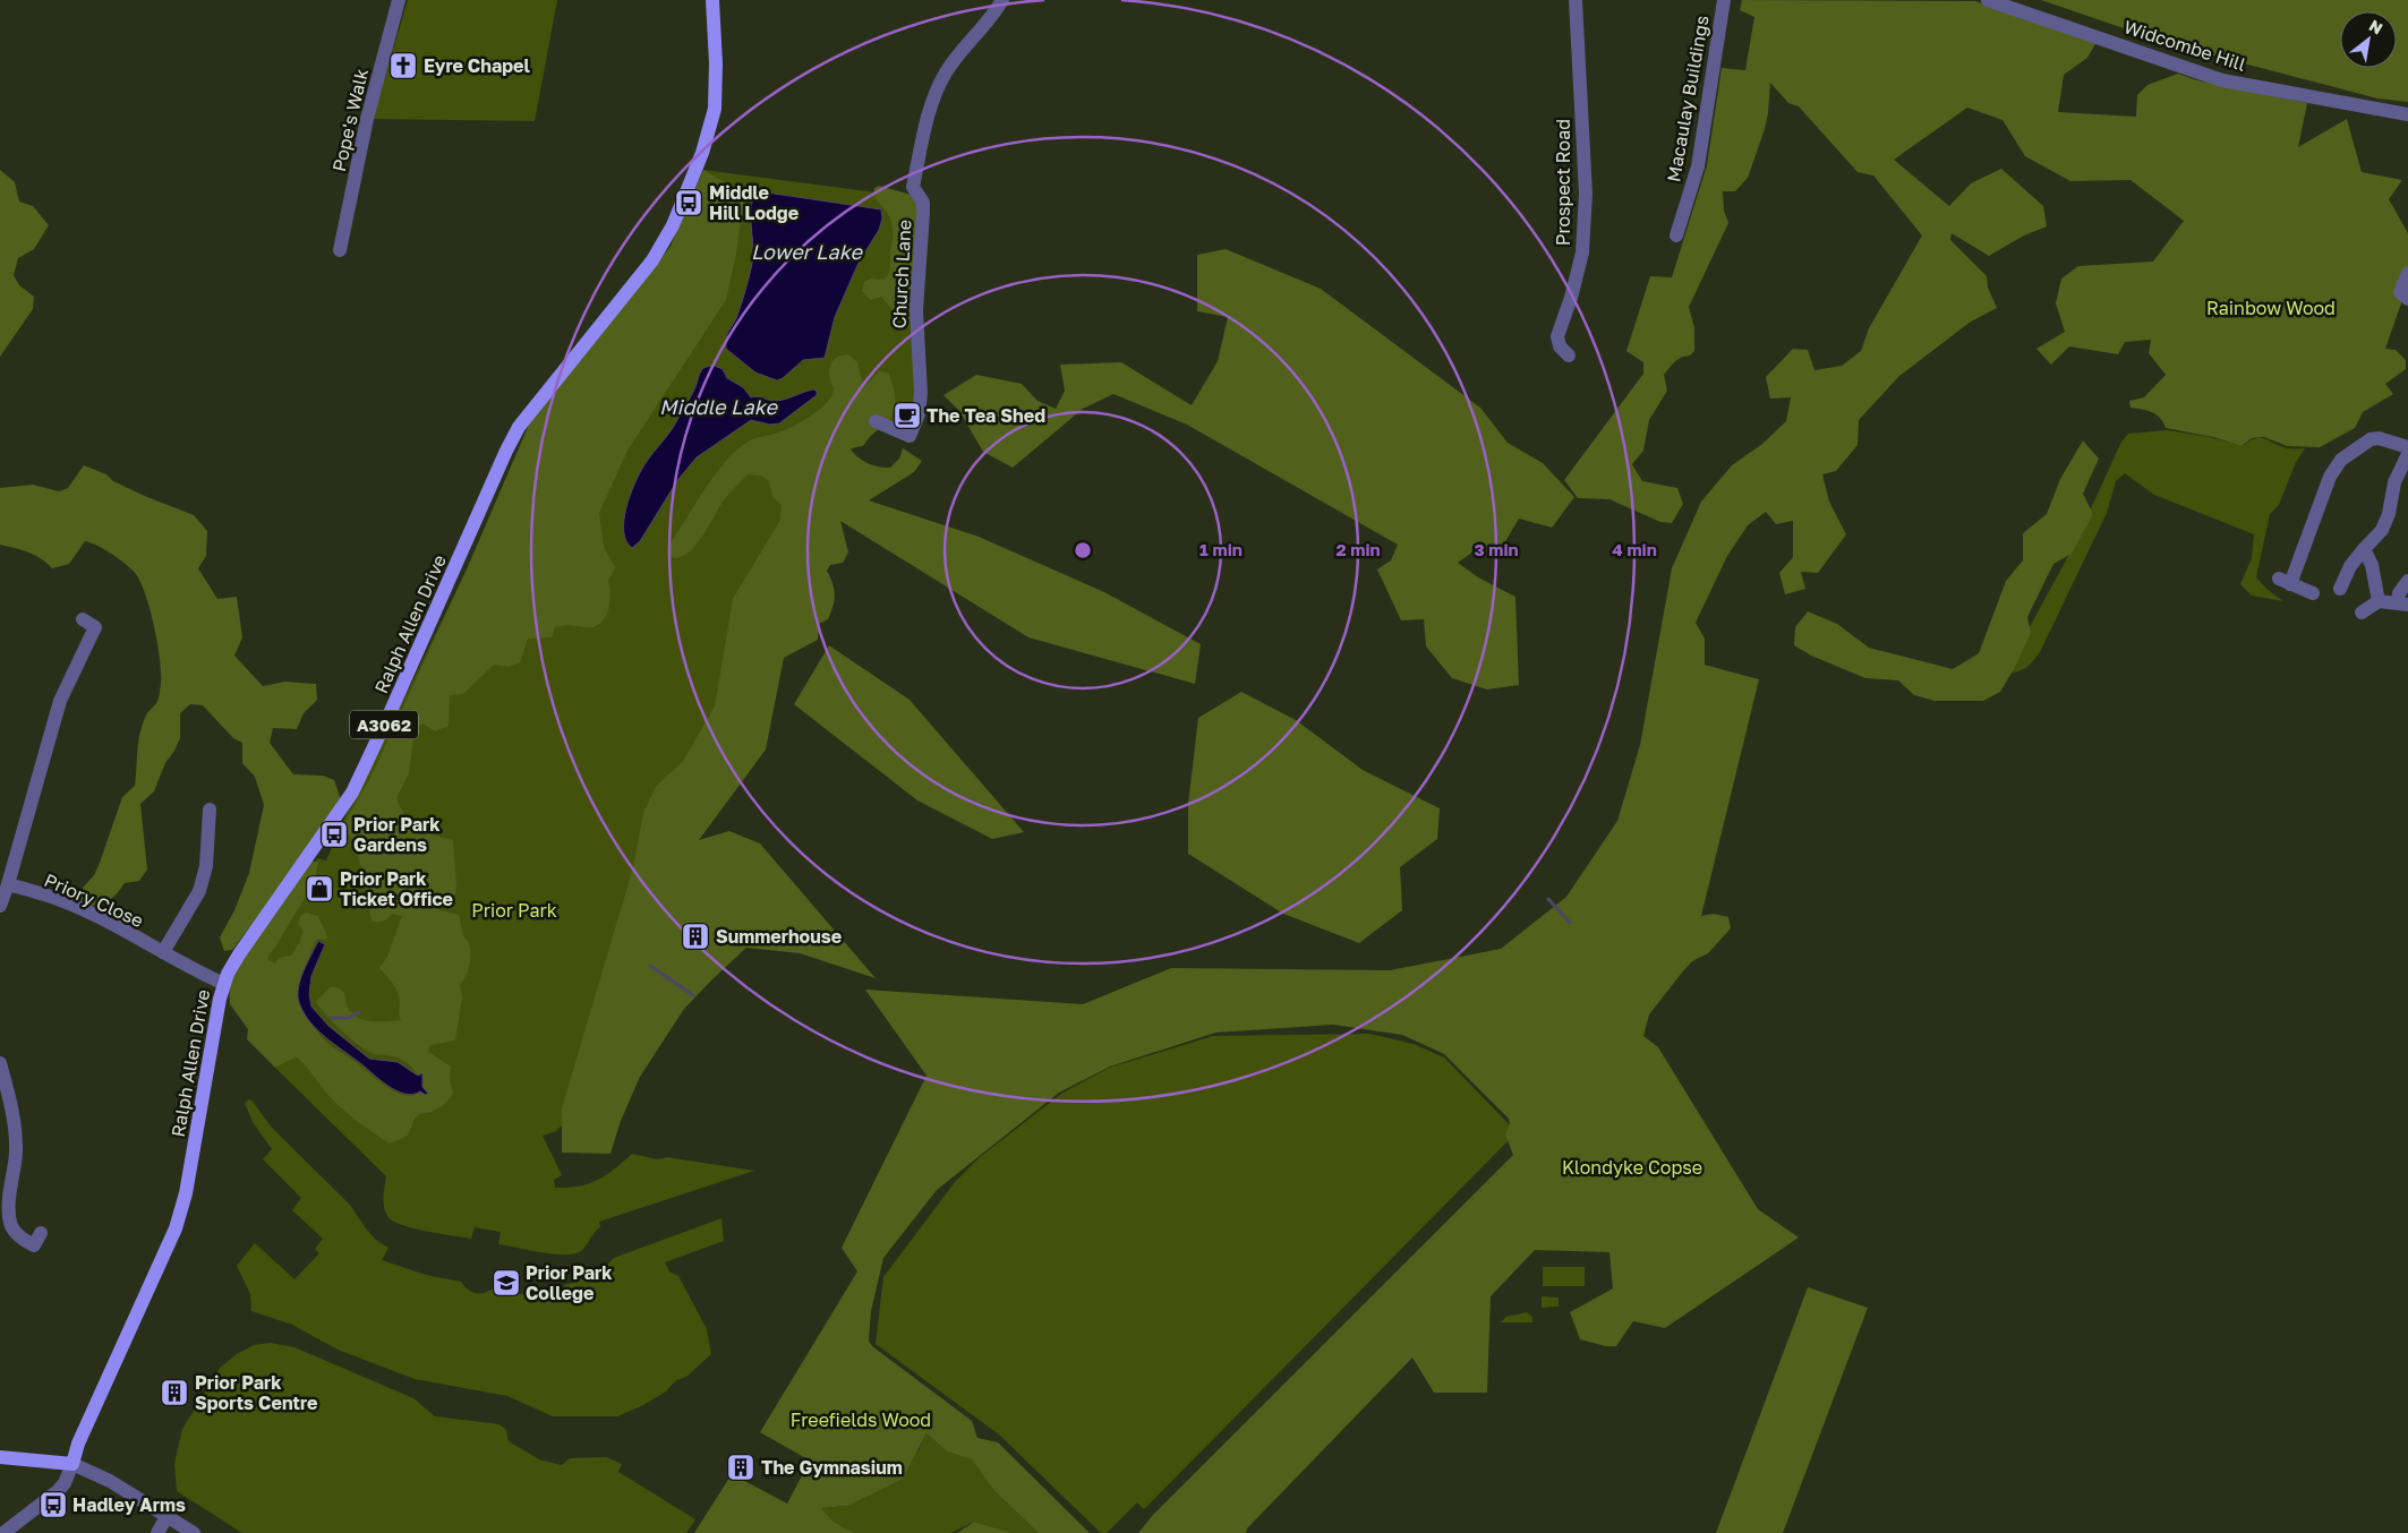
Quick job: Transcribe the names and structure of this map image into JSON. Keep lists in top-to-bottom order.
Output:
{
  "streets": {
    "main road": ["Ralph Allen Drive", "A3062"],
    "street": [
      "Widcombe Hill",
      "Macaulay Buildings",
      "Pope's Walk",
      "Prospect Road",
      "Church Lane",
      "Priory Close"
    ]
  },
  "crossings": [
    ["Ralph Allen Drive", "Priory Close"]
  ],
  "water": ["Lower Lake", "Middle Lake"],
  "parks": [
    "Rainbow Wood",
    "Prior Park",
    "Klondyke Copse",
    "Freefields Wood"
  ],
  "places": {
    "church": ["Eyre Chapel"],
    "bus stop": ["Middle Hill Lodge", "Prior Park Gardens", "Hadley Arms"],
    "cafe": ["The Tea Shed"],
    "shop": ["Prior Park Ticket Office"],
    "building": ["Summerhouse", "Prior Park Sports Centre", "The Gymnasium"],
    "school or university": ["Prior Park College"]
  },
  "north": "top right",
  "rings": [
    "1 min",
    "2 min",
    "3 min",
    "4 min"
  ]
}
